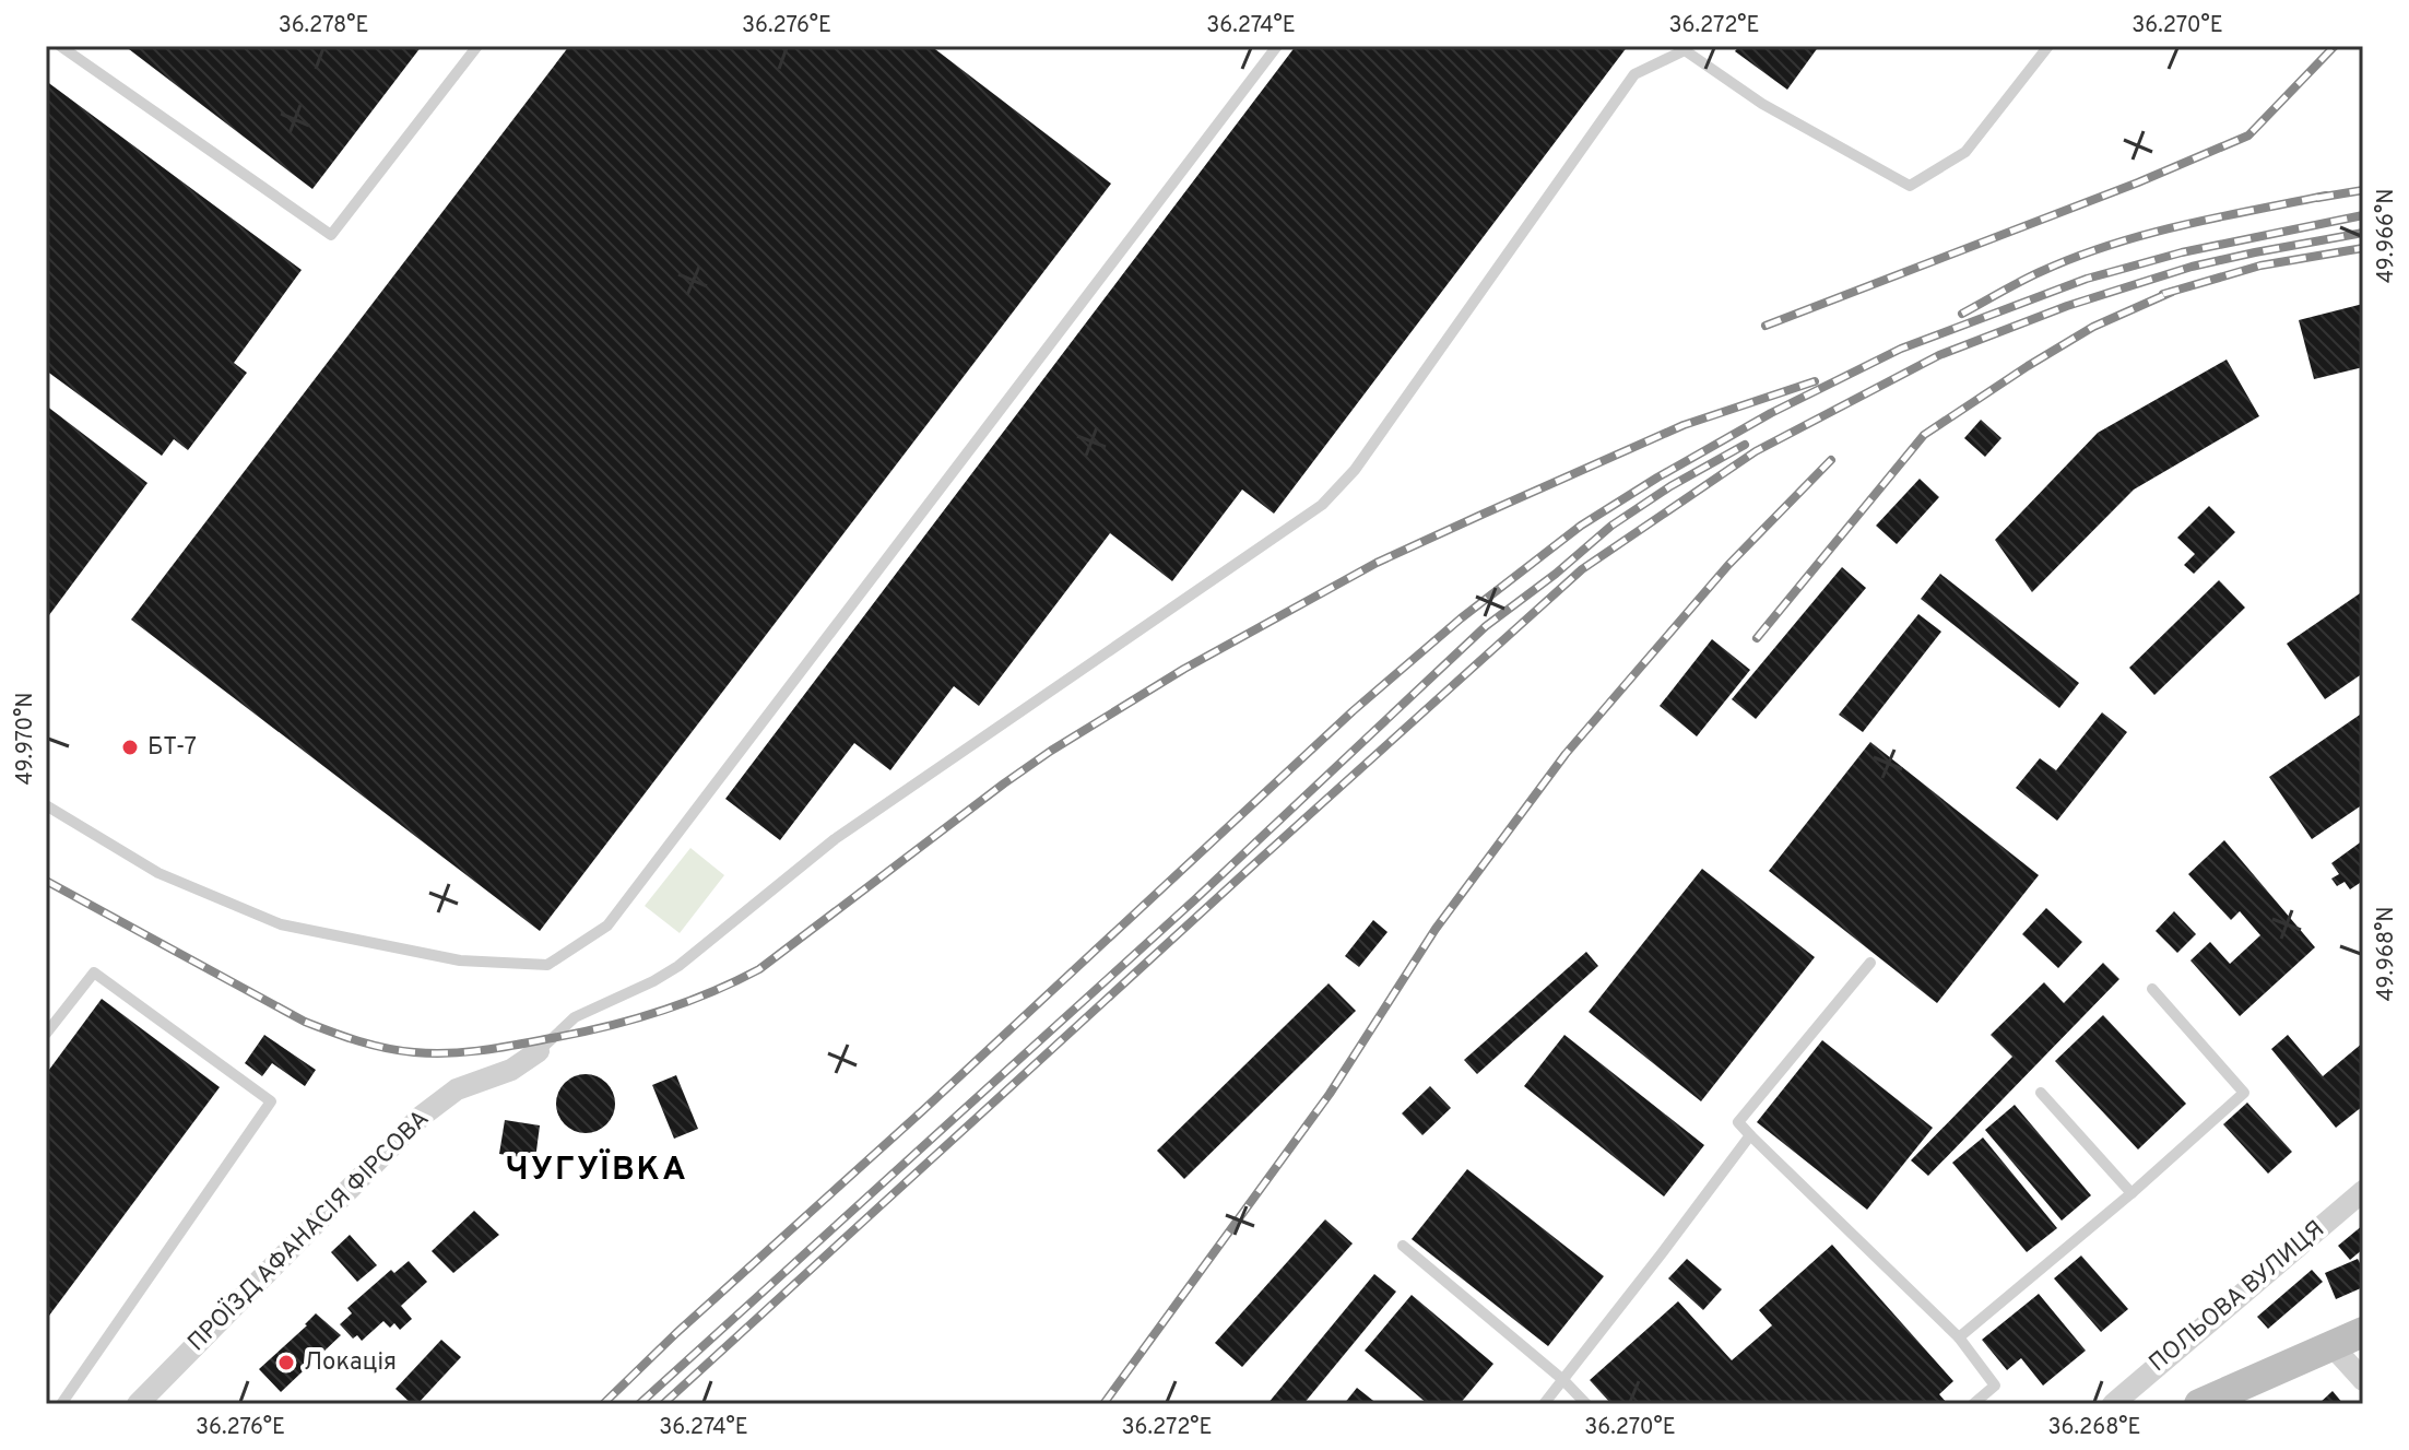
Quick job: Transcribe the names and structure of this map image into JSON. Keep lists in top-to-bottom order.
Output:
{
  "streets": {
    "street": ["ПРОЇЗД АФАНАСІЯ ФІРСОВА", "ПОЛЬОВА ВУЛИЦЯ"]
  },
  "districts": ["ЧУГУЇВКА"],
  "places": ["БТ-7", "Локація"],
  "coordinates": [
    "36.278°E",
    "36.276°E",
    "36.274°E",
    "36.272°E",
    "36.270°E",
    "49.966°N",
    "49.970°N",
    "49.968°N",
    "36.268°E"
  ]
}
